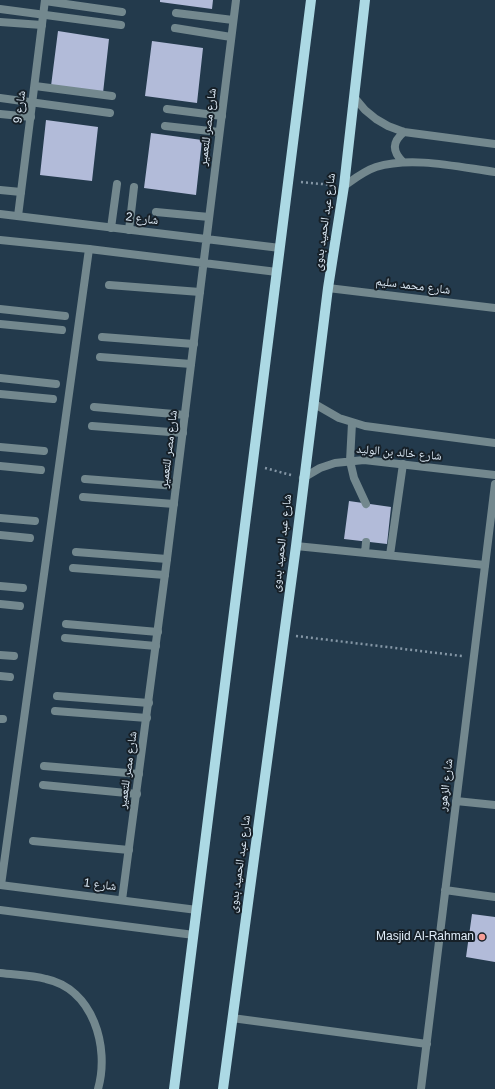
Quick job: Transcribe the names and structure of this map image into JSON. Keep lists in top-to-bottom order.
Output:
{
  "streets": {
    "main road": ["شارع عبد الحميد بدوى"],
    "street": [
      "شارع 9",
      "شارع مصر للتعمير",
      "شارع 2",
      "شارع محمد سليم",
      "شارع خالد بن الوليد",
      "شارع الزهور",
      "شارع 1"
    ]
  },
  "crossings": [
    ["شارع 9", "شارع 2"],
    ["شارع مصر للتعمير", "شارع 2"],
    ["شارع مصر للتعمير", "شارع 1"],
    ["شارع عبد الحميد بدوى", "شارع محمد سليم"],
    ["شارع عبد الحميد بدوى", "شارع خالد بن الوليد"]
  ],
  "places": ["Masjid Al-Rahman"]
}
